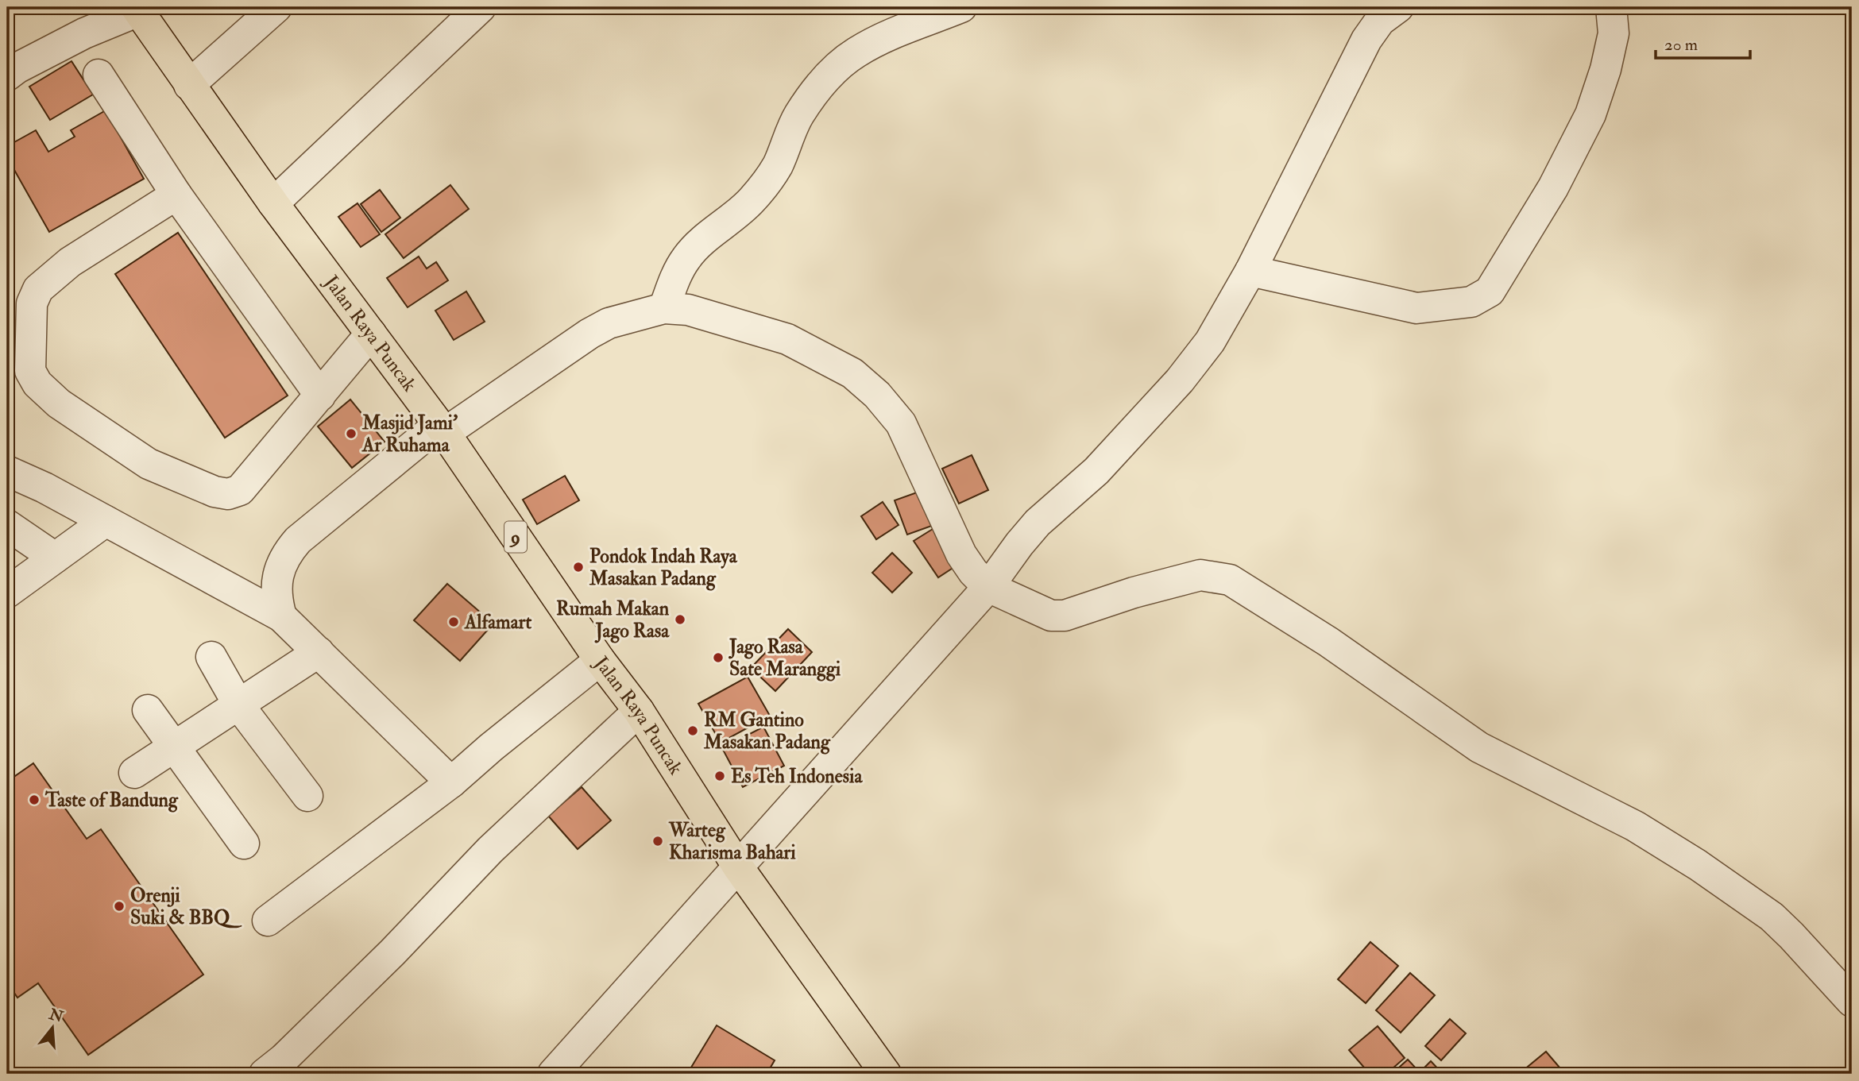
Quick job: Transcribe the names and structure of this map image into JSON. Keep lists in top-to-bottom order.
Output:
{
  "streets": {
    "highway": ["Jalan Raya Puncak", "9"]
  },
  "places": [
    "Masjid Jami' Ar Ruhama",
    "Pondok Indah Raya Masakan Padang",
    "Rumah Makan Jago Rasa",
    "Alfamart",
    "Jago Rasa Sate Maranggi",
    "RM Gantino Masakan Padang",
    "Es Teh Indonesia",
    "Taste of Bandung",
    "Warteg Kharisma Bahari",
    "Orenji Suki & BBQ"
  ],
  "scale_bar": "20 m",
  "north": "top"
}
